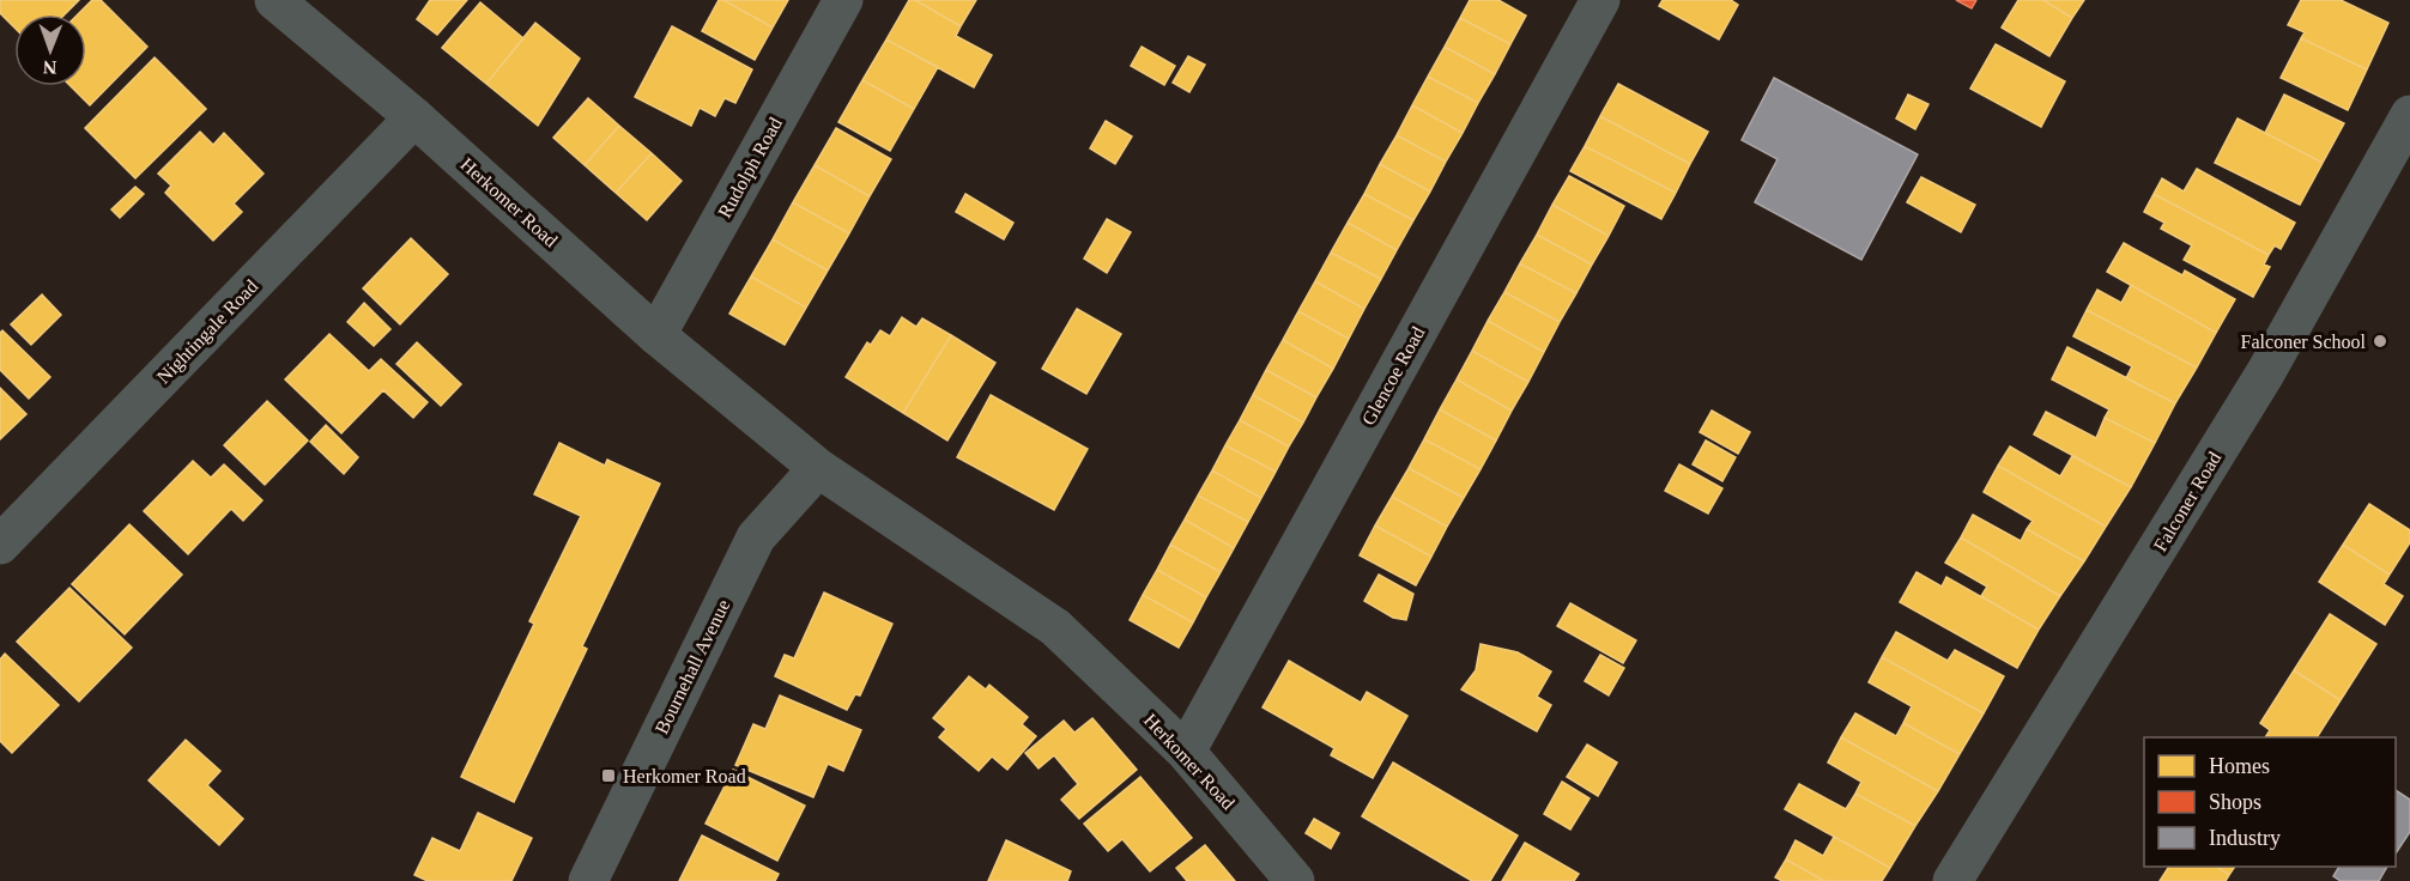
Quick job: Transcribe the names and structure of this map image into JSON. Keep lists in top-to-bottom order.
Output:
{
  "streets": {
    "street": [
      "Rudolph Road",
      "Herkomer Road",
      "Nightingale Road",
      "Glencoe Road",
      "Falconer Road",
      "Bournehall Avenue"
    ]
  },
  "crossings": [
    ["Rudolph Road", "Herkomer Road"],
    ["Herkomer Road", "Nightingale Road"],
    ["Herkomer Road", "Glencoe Road"],
    ["Herkomer Road", "Bournehall Avenue"]
  ],
  "places": {
    "other": ["Falconer School"],
    "transit": ["Herkomer Road"]
  },
  "legend": ["Homes", "Shops", "Industry"],
  "north": "bottom"
}
